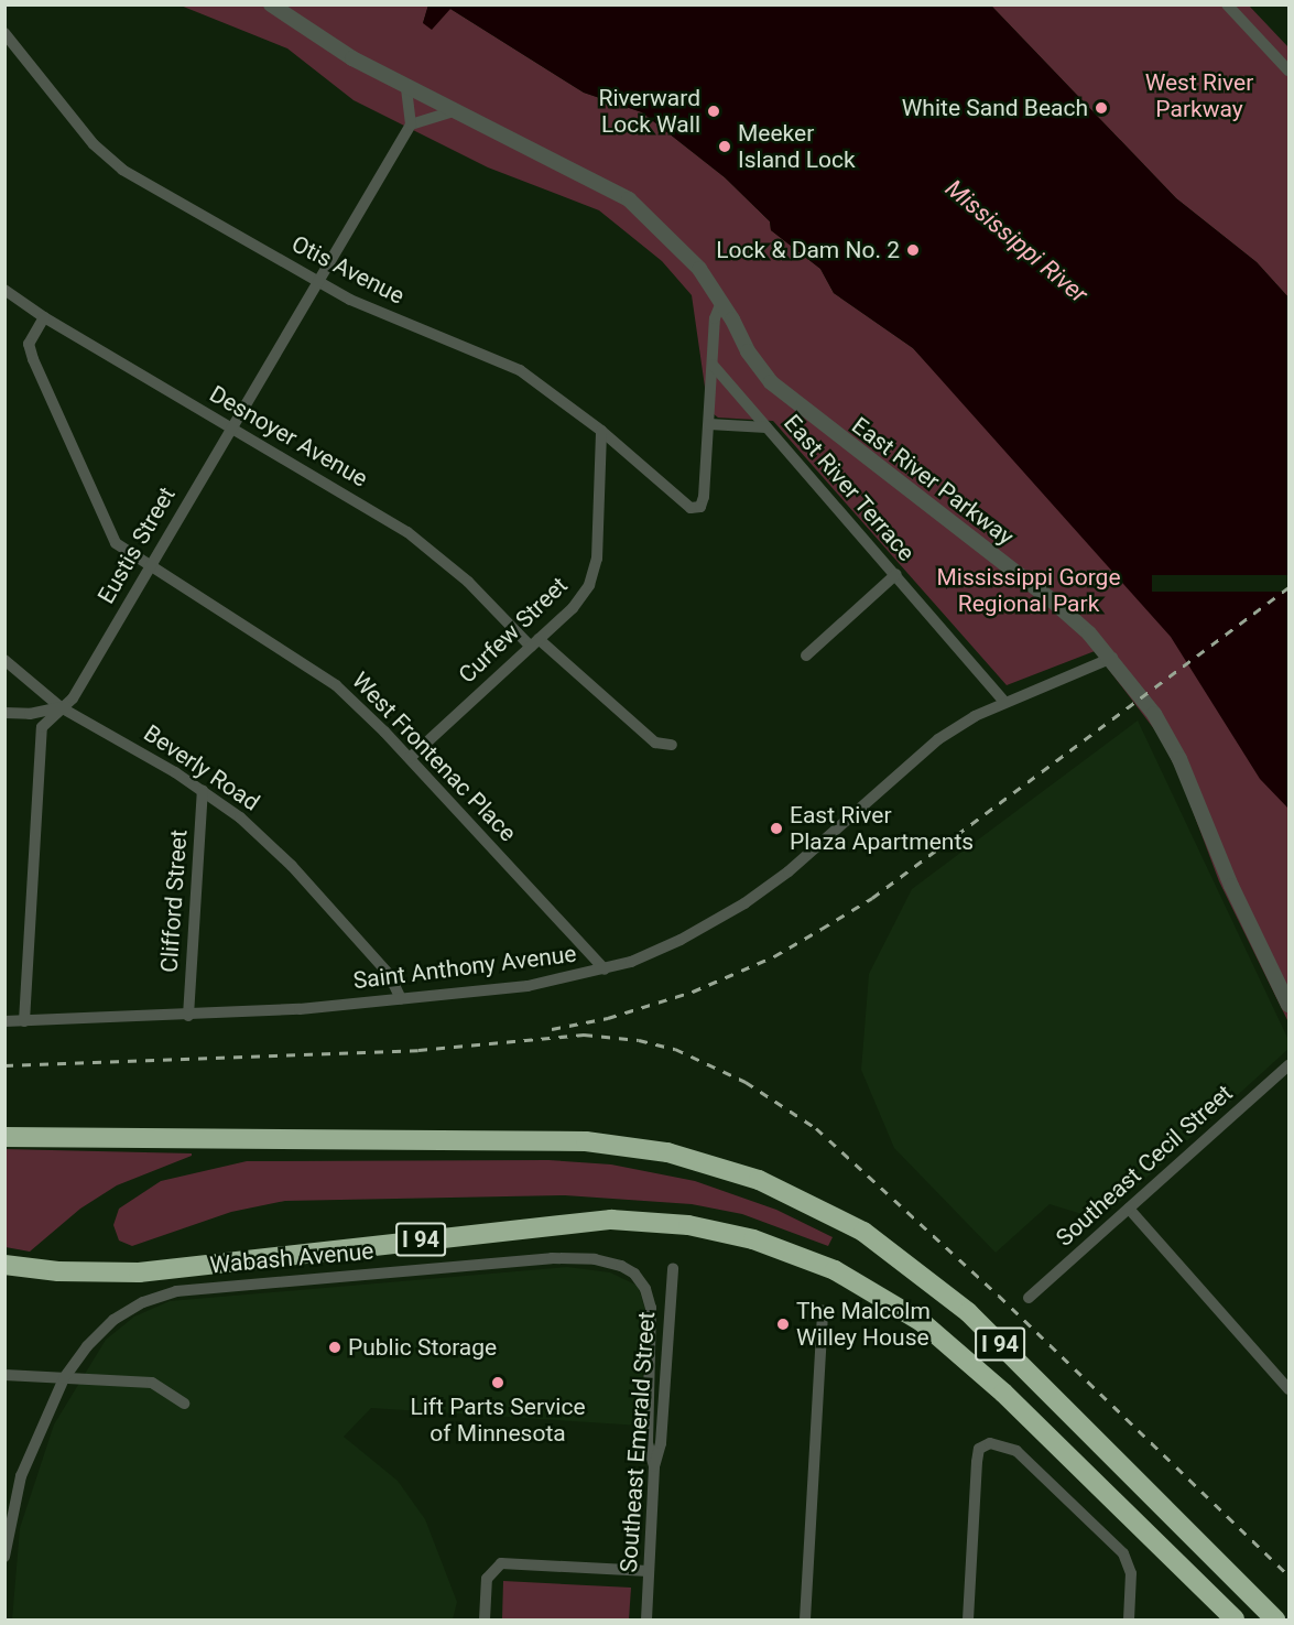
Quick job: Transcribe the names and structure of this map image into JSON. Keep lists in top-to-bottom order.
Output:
{
  "streets": {
    "highway": ["I 94"],
    "street": [
      "Otis Avenue",
      "Desnoyer Avenue",
      "East River Parkway",
      "East River Terrace",
      "Eustis Street",
      "Curfew Street",
      "West Frontenac Place",
      "Beverly Road",
      "Clifford Street",
      "Saint Anthony Avenue",
      "Southeast Cecil Street",
      "Wabash Avenue",
      "Southeast Emerald Street"
    ]
  },
  "crossings": [
    ["Otis Avenue", "Eustis Street"],
    ["Otis Avenue", "Curfew Street"],
    ["Desnoyer Avenue", "Eustis Street"],
    ["Desnoyer Avenue", "Curfew Street"],
    ["Desnoyer Avenue", "West Frontenac Place"],
    ["East River Parkway", "Saint Anthony Avenue"],
    ["East River Terrace", "Saint Anthony Avenue"],
    ["Eustis Street", "West Frontenac Place"],
    ["Eustis Street", "Beverly Road"],
    ["Eustis Street", "Saint Anthony Avenue"],
    ["Curfew Street", "West Frontenac Place"],
    ["West Frontenac Place", "Saint Anthony Avenue"],
    ["Beverly Road", "Clifford Street"],
    ["Beverly Road", "Saint Anthony Avenue"],
    ["Clifford Street", "Saint Anthony Avenue"],
    ["Wabash Avenue", "Southeast Emerald Street"]
  ],
  "water": ["Mississippi River"],
  "parks": ["West River Parkway", "Mississippi Gorge Regional Park"],
  "places": [
    "White Sand Beach",
    "Riverward Lock Wall",
    "Meeker Island Lock",
    "Lock & Dam No. 2",
    "East River Plaza Apartments",
    "The Malcolm Willey House",
    "Public Storage",
    "Lift Parts Service of Minnesota"
  ]
}
